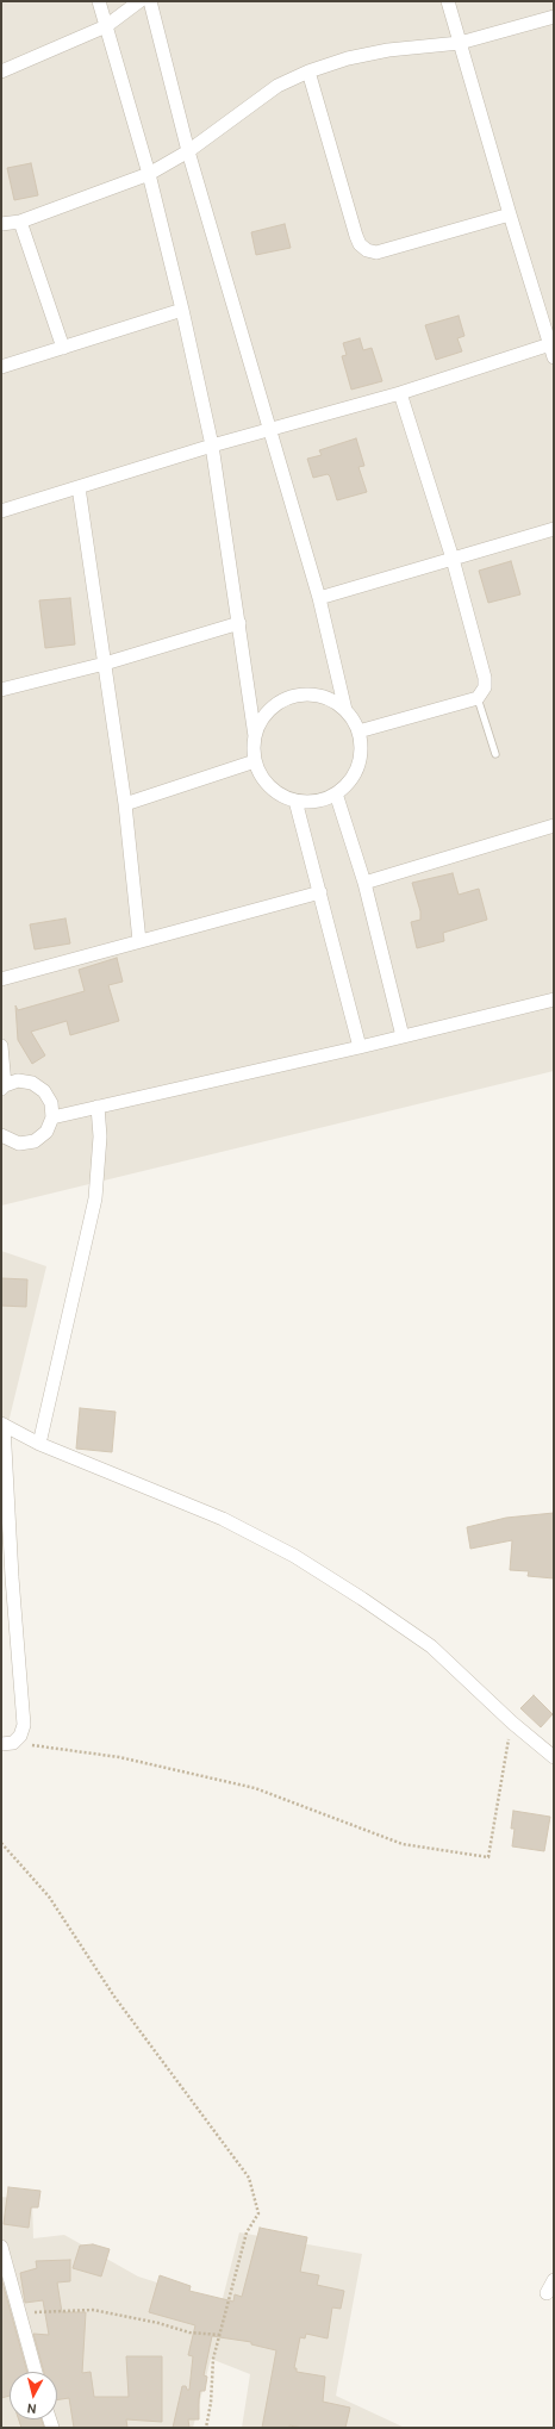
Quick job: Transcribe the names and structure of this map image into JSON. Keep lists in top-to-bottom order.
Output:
{
  "north": "bottom"
}
